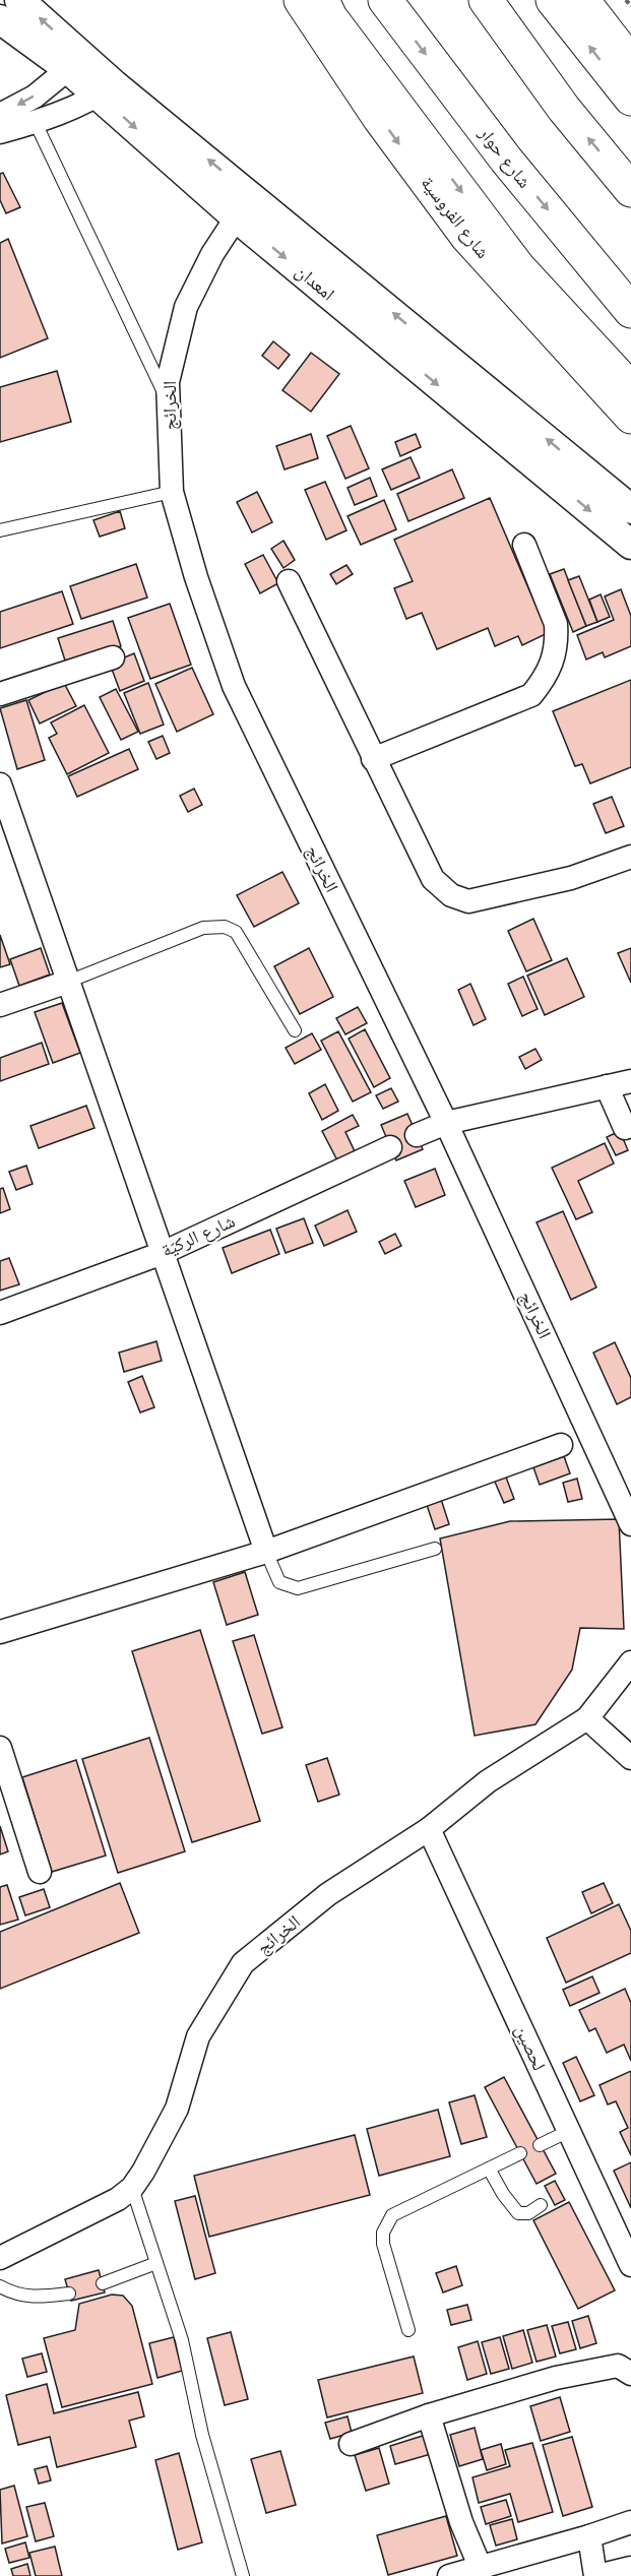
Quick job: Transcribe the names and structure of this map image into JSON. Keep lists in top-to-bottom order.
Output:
{
  "streets": {
    "main road": ["شارع حوار", "شارع الفروسية"],
    "street": [
      "امعدان",
      "الخرائج",
      "شارع الركيّة",
      "لحصين"
    ]
  },
  "crossings": [
    ["امعدان", "الخرائج"],
    ["الخرائج", "لحصين"]
  ]
}
